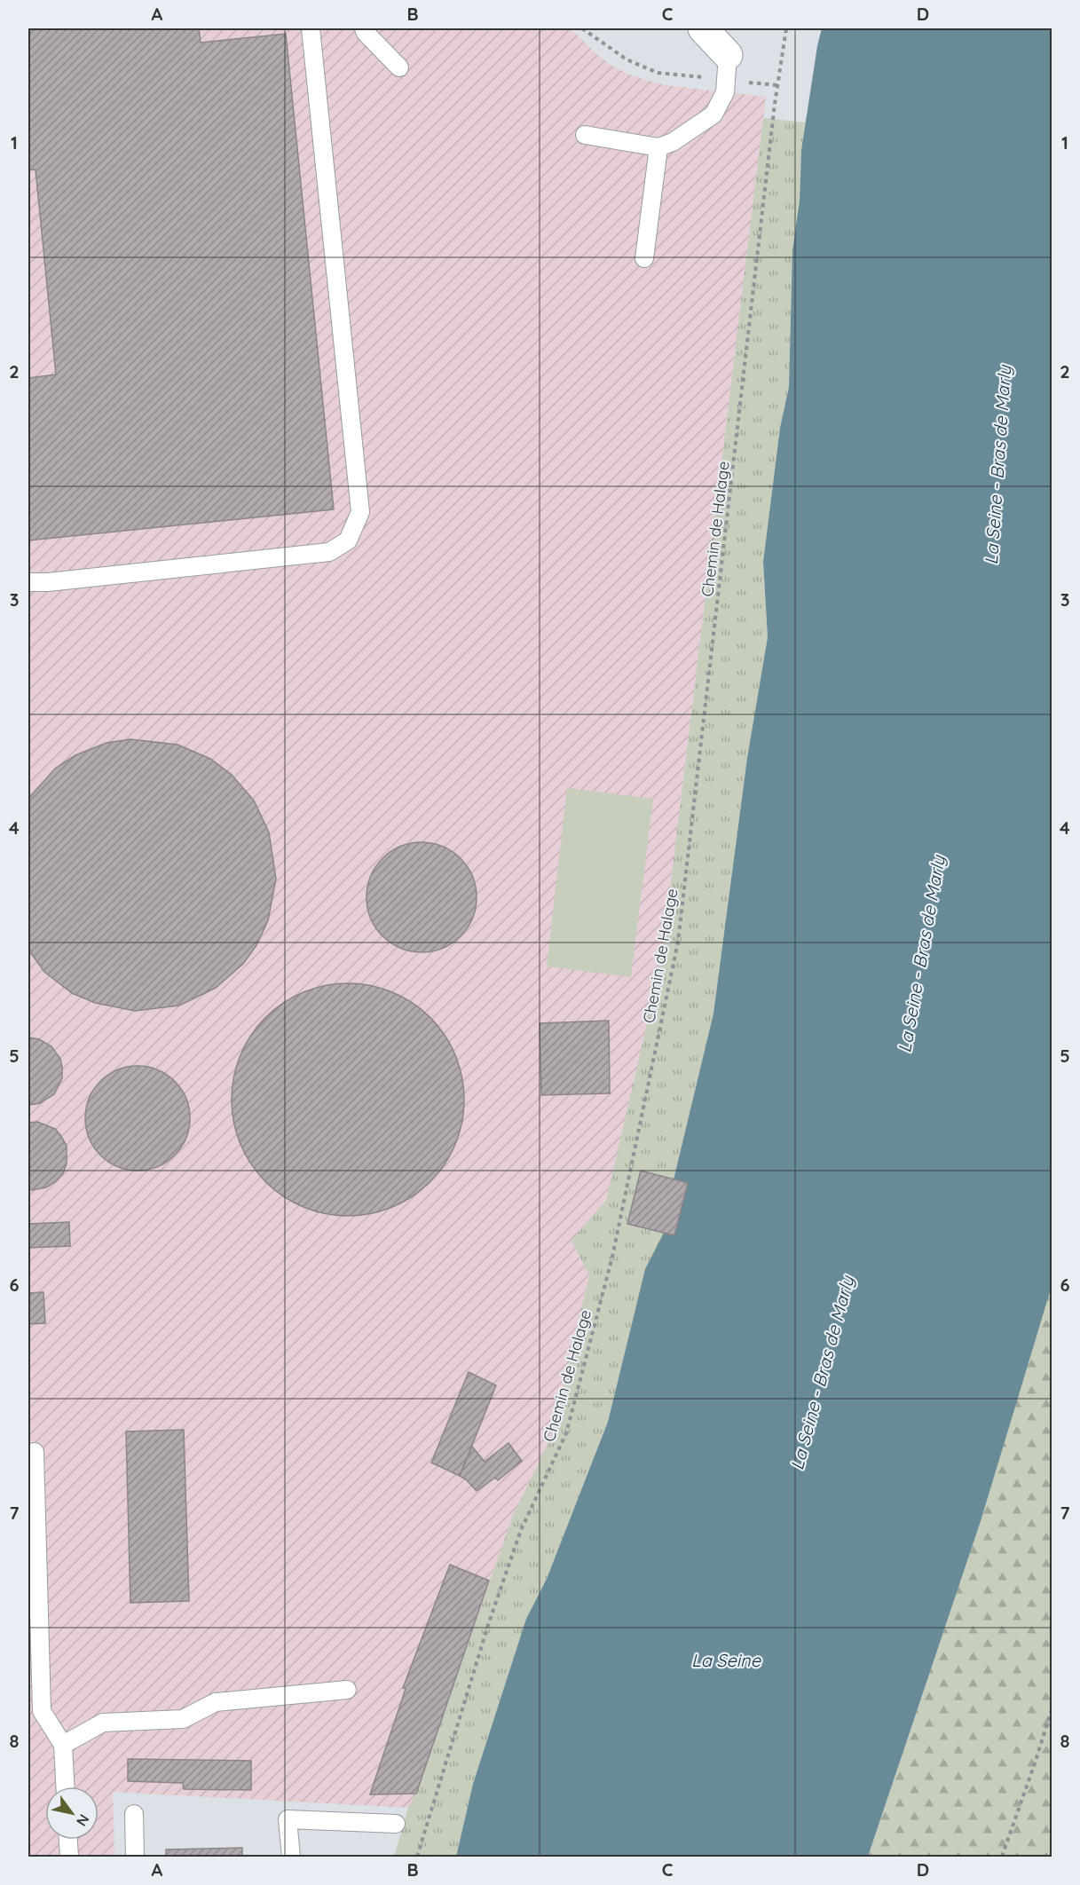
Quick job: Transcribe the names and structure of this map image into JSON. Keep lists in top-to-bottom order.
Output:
{
  "streets": {
    "path": ["Chemin de Halage"]
  },
  "water": ["La Seine - Bras de Marly", "La Seine"],
  "north": "bottom right",
  "grid": {
    "columns": [
      "A",
      "B",
      "C",
      "D"
    ],
    "rows": [
      "1",
      "2",
      "3",
      "4",
      "5",
      "6",
      "7",
      "8"
    ]
  }
}
